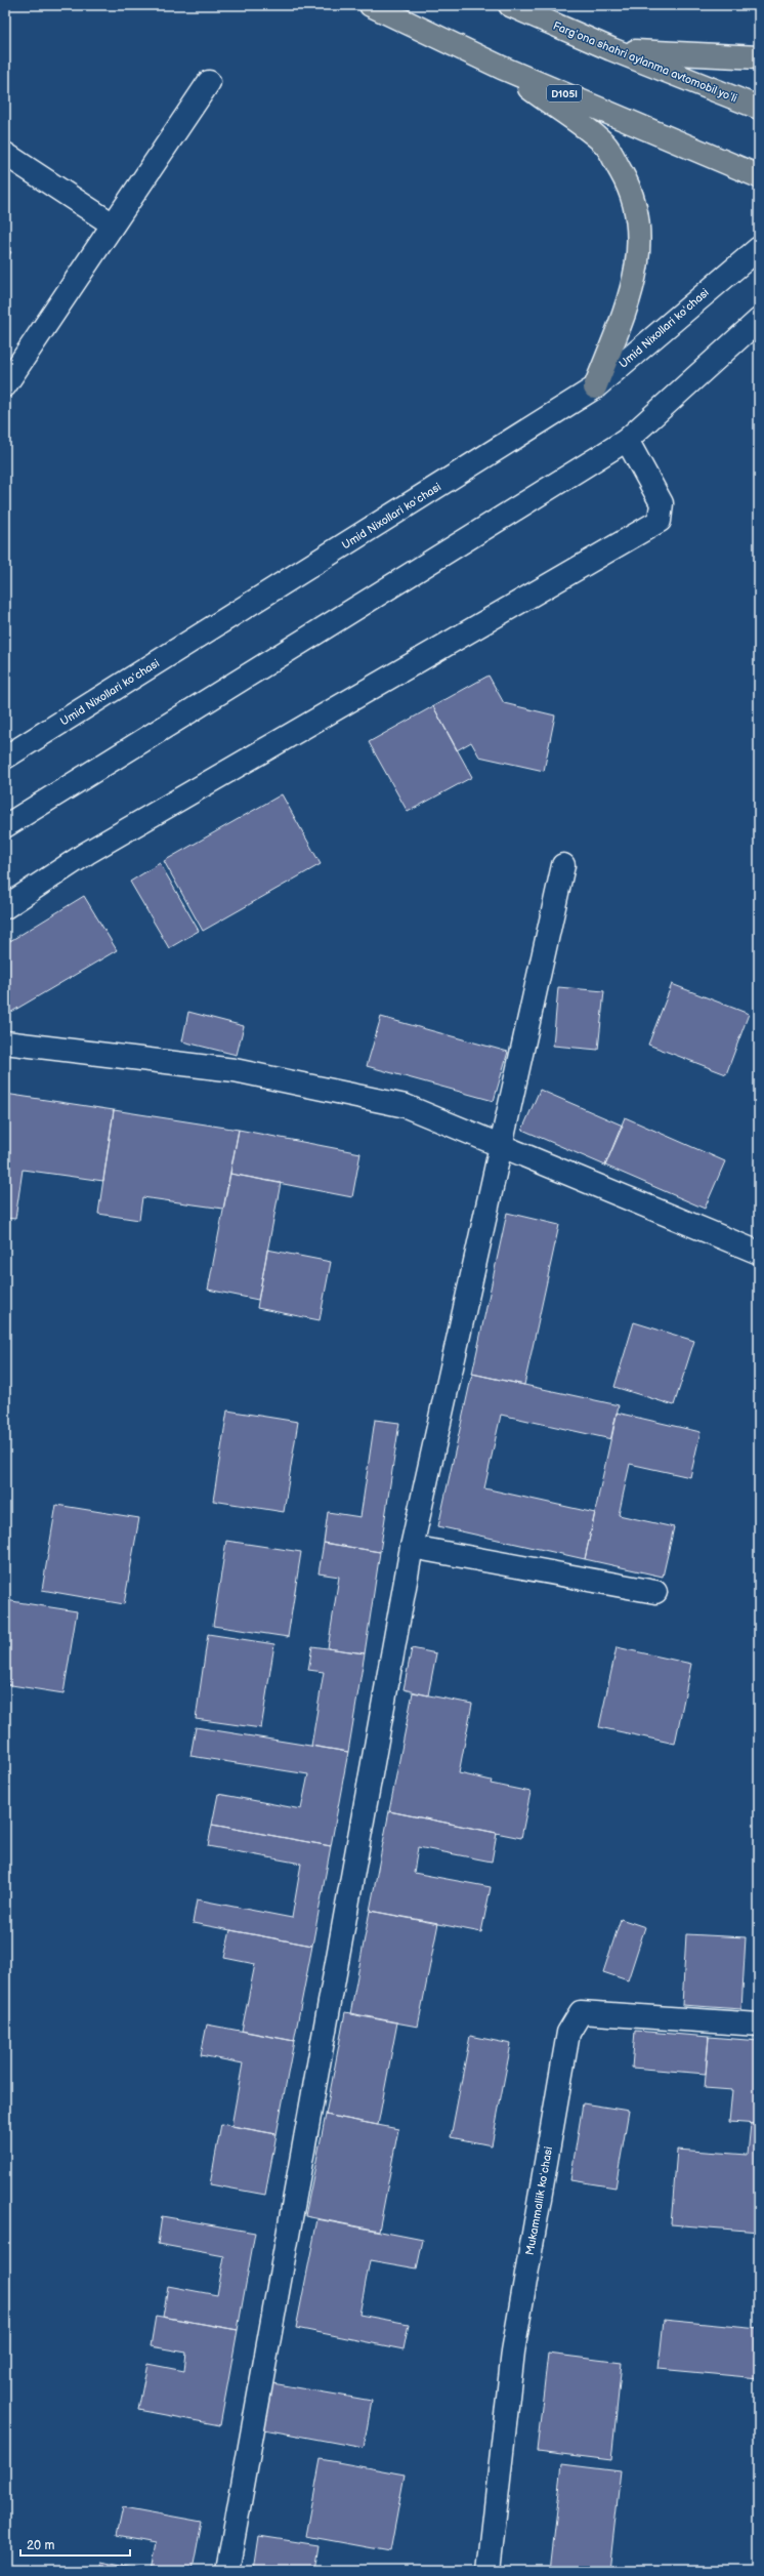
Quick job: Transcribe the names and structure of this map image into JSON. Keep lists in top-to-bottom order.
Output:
{
  "streets": {
    "highway": ["Fargʻona shahri aylanma avtomobil yoʻli", "D105l"],
    "street": ["Umid Nixollari koʻchasi", "Mukammallik koʻchasi"]
  },
  "scale_bar": "20 m"
}
